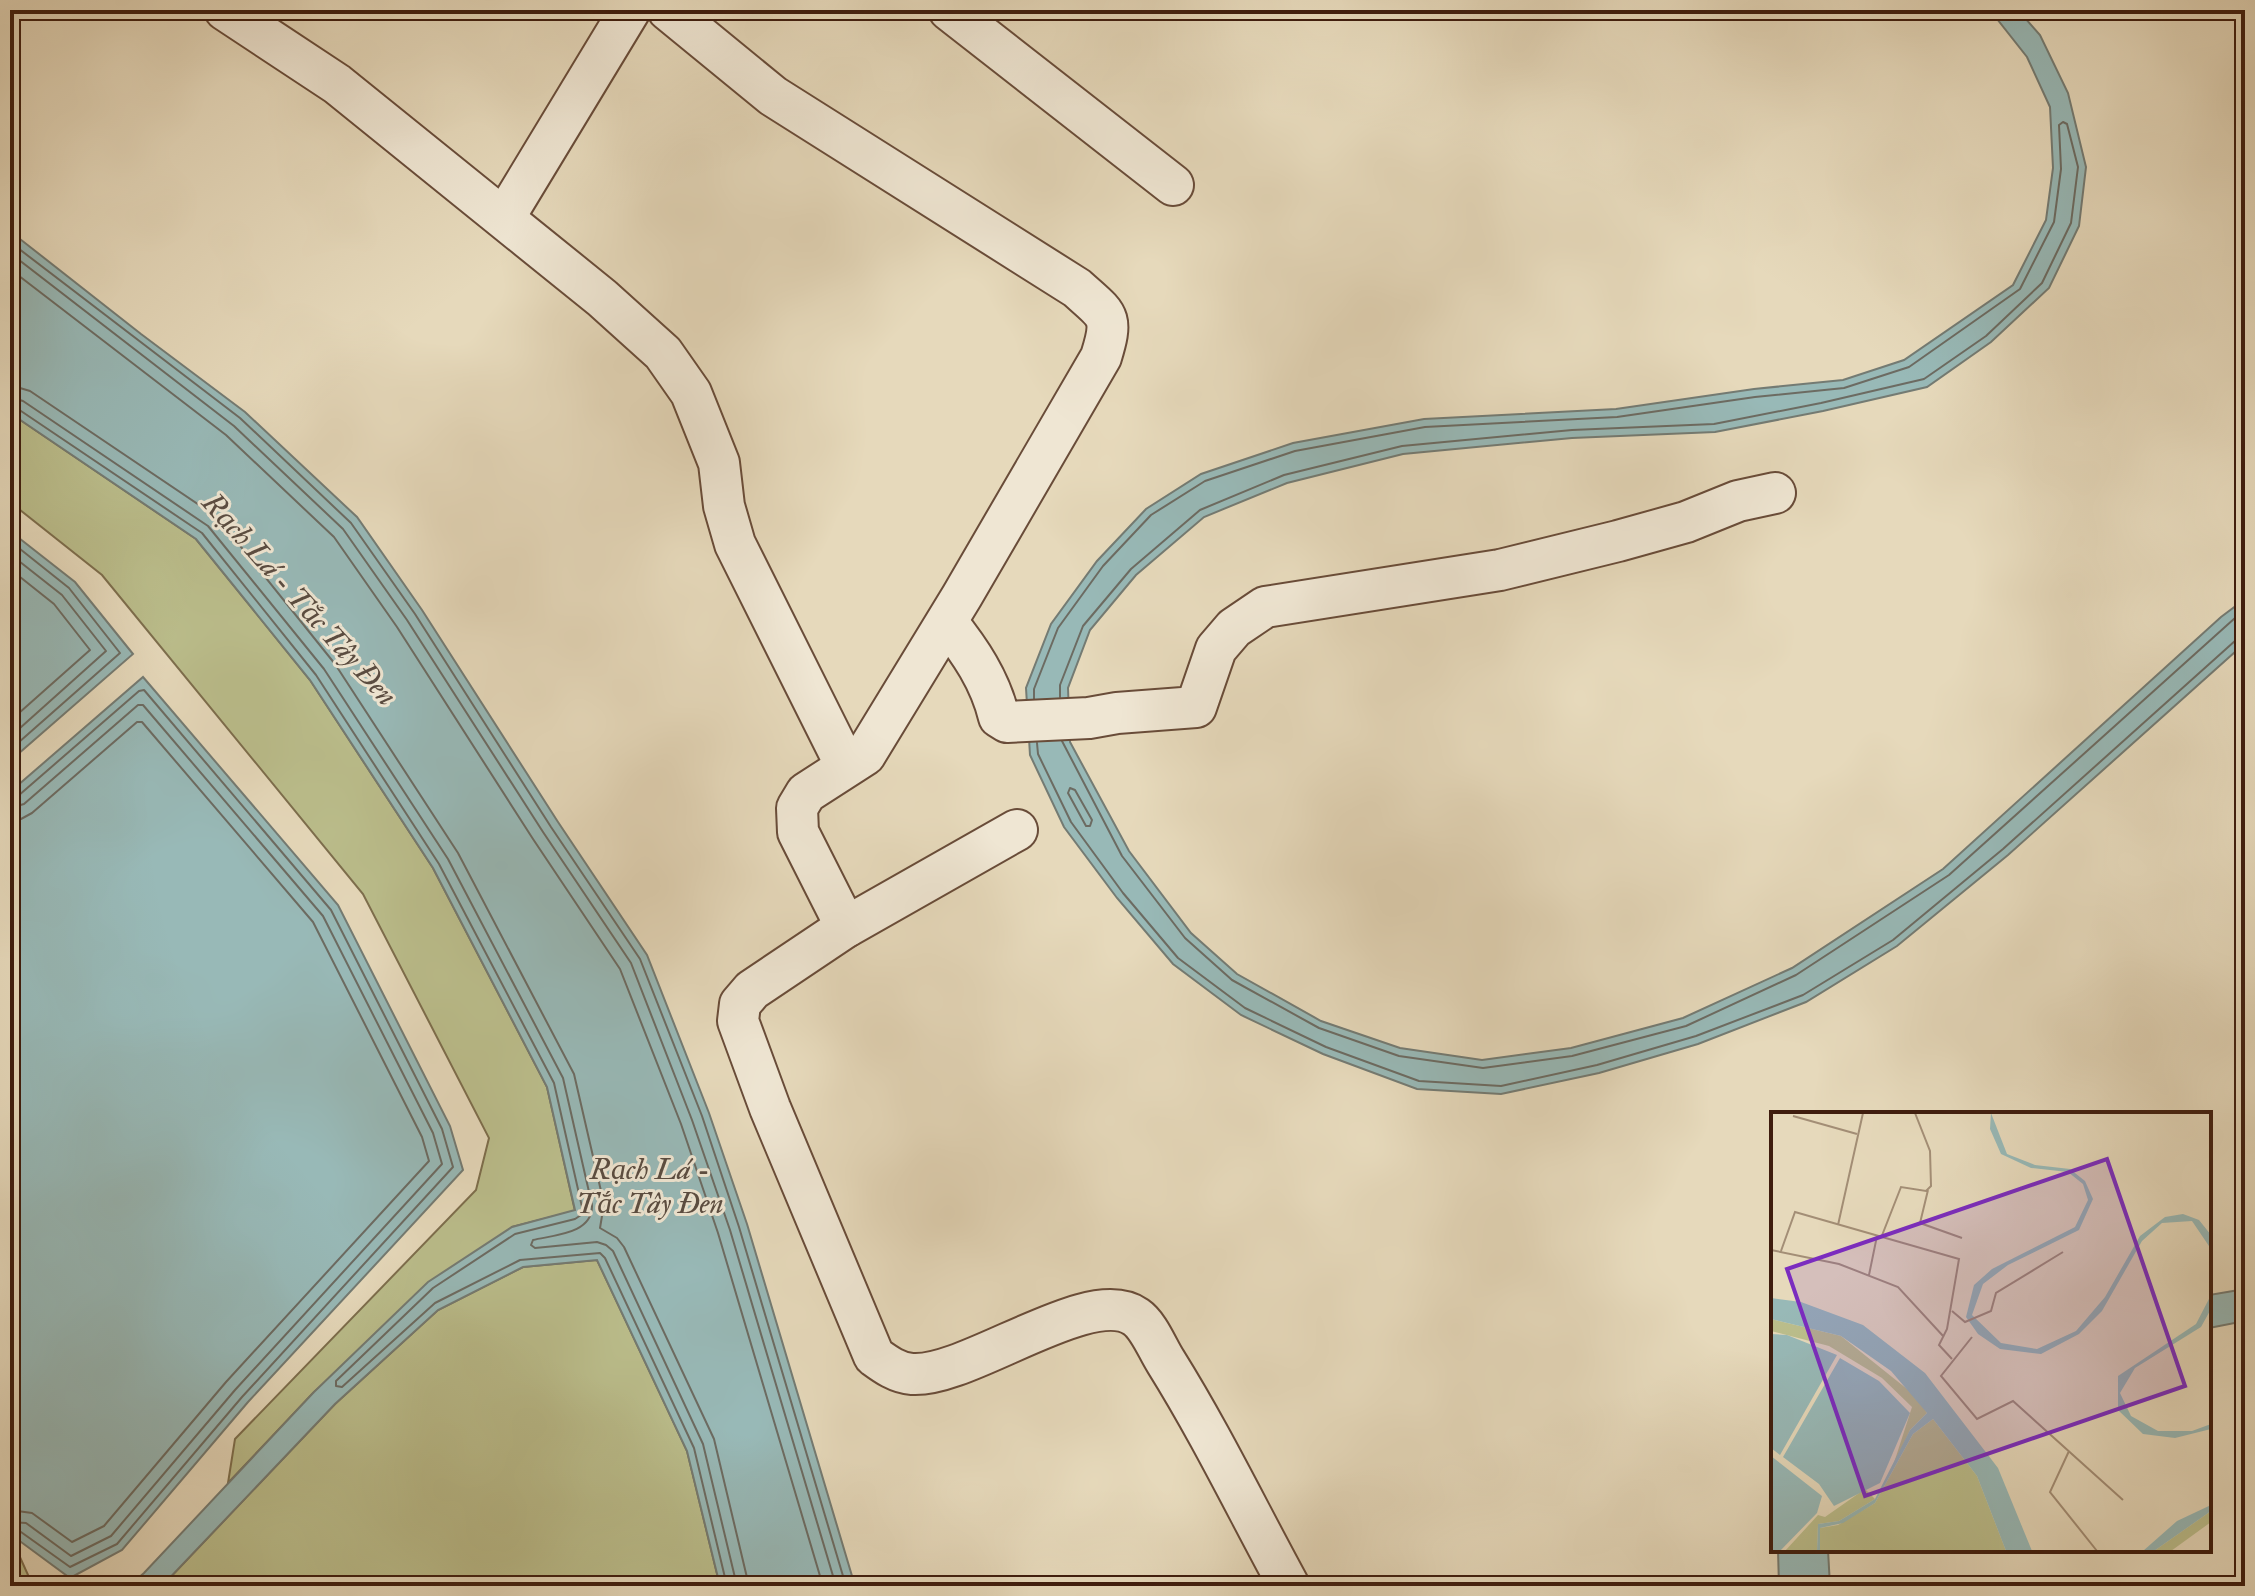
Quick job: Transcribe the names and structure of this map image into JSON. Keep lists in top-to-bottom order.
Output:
{
  "water": ["Rạch Lá - Tắc Tây Đen"]
}
